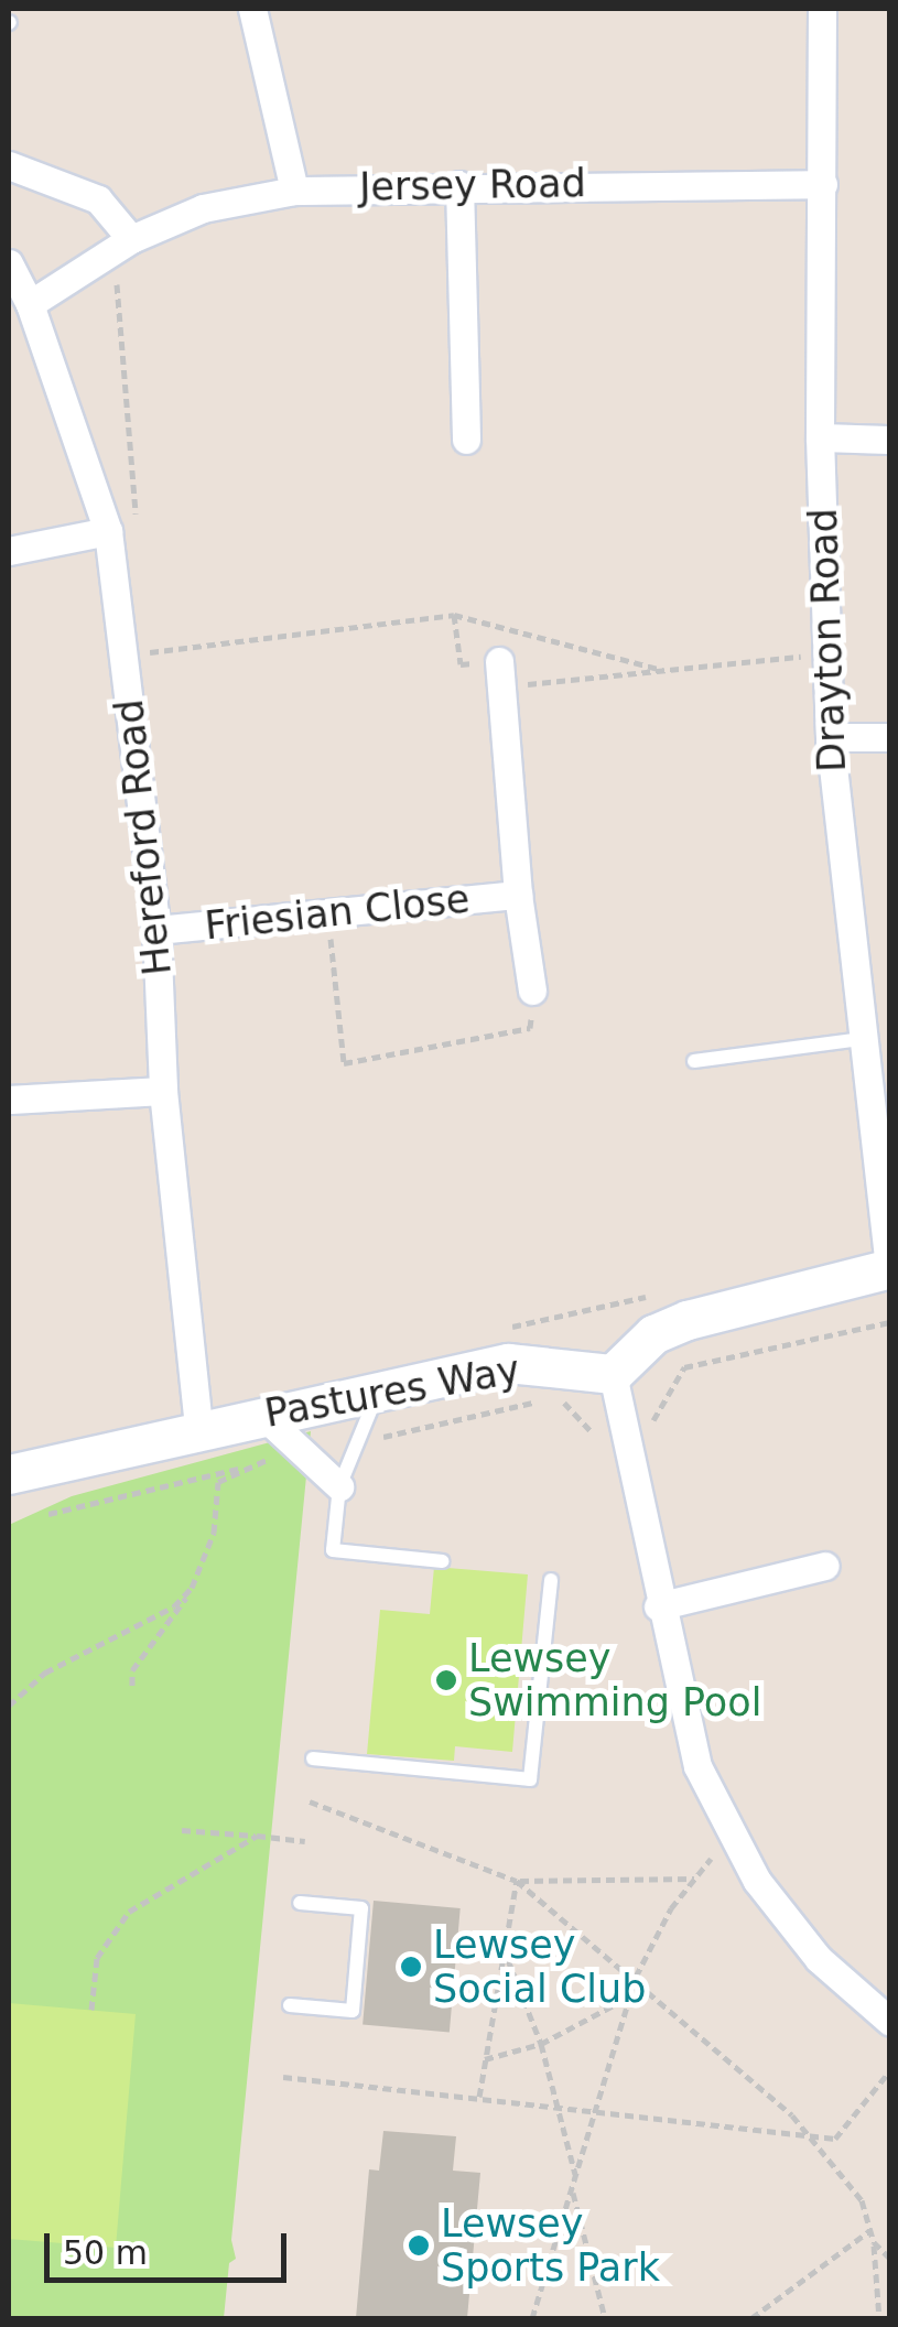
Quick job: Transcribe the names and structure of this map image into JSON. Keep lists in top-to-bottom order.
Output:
{
  "streets": {
    "street": [
      "Jersey Road",
      "Drayton Road",
      "Hereford Road",
      "Friesian Close",
      "Pastures Way"
    ]
  },
  "crossings": [
    ["Jersey Road", "Drayton Road"],
    ["Jersey Road", "Hereford Road"],
    ["Hereford Road", "Friesian Close"],
    ["Hereford Road", "Pastures Way"]
  ],
  "places": ["Lewsey Swimming Pool", "Lewsey Social Club", "Lewsey Sports Park"],
  "scale_bar": "50 m"
}
